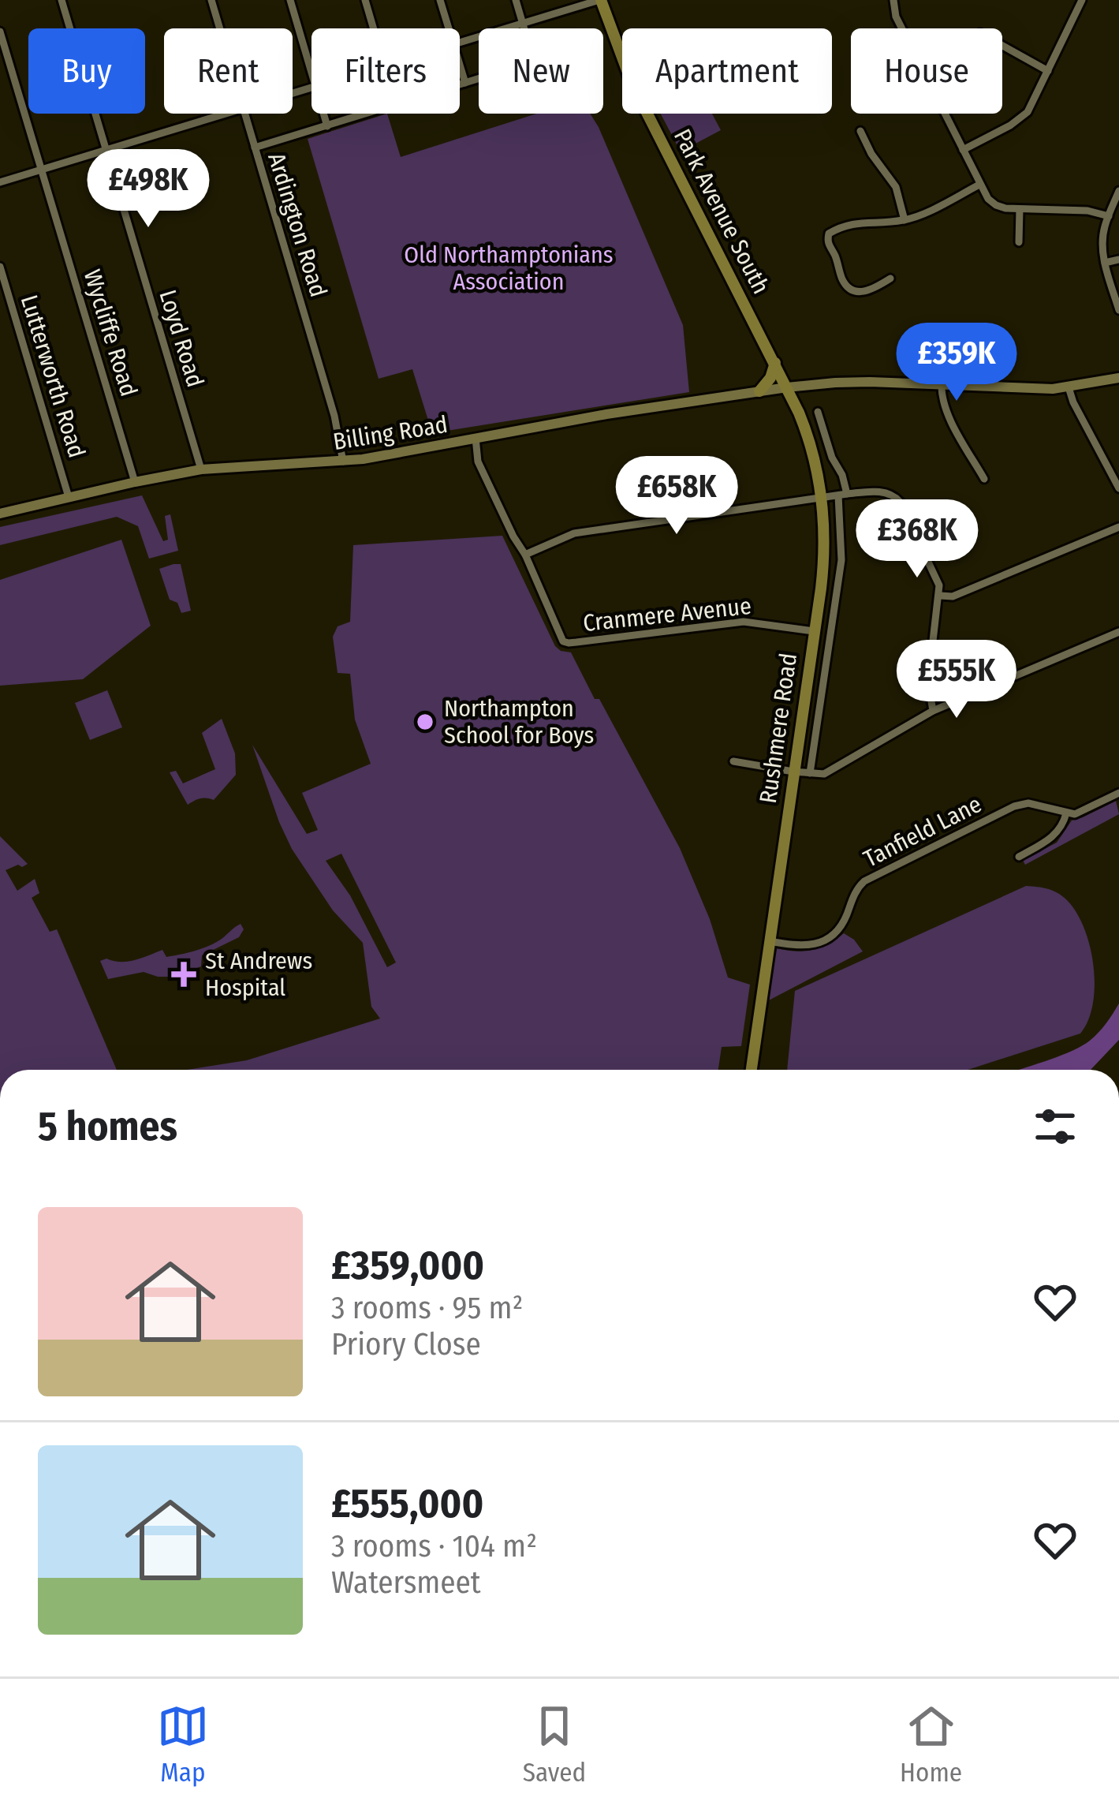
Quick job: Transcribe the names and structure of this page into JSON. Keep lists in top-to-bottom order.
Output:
{
  "streets": {
    "main road": ["Park Avenue South", "Rushmere Road"],
    "street": [
      "Ardington Road",
      "Wycliffe Road",
      "Loyd Road",
      "Lutterworth Road",
      "Billing Road",
      "Cranmere Avenue",
      "Tanfield Lane"
    ]
  },
  "crossings": [
    ["Park Avenue South", "Billing Road"],
    ["Park Avenue South", "Rushmere Road"],
    ["Ardington Road", "Billing Road"],
    ["Wycliffe Road", "Billing Road"],
    ["Loyd Road", "Billing Road"],
    ["Lutterworth Road", "Billing Road"],
    ["Billing Road", "Rushmere Road"],
    ["Cranmere Avenue", "Rushmere Road"],
    ["Rushmere Road", "Tanfield Lane"]
  ],
  "parks": ["Old Northamptonians Association"],
  "places": {
    "other": ["Northampton School for Boys"],
    "health": ["St Andrews Hospital"]
  },
  "page": {
    "chip": [
      "Buy",
      "Rent",
      "Filters",
      "New",
      "Apartment",
      "House"
    ],
    "price": [
      "£498K",
      "£359K",
      "£658K",
      "£368K",
      "£555K"
    ],
    "heading": "5 homes",
    "list": [
      {
        "name": "£359,000",
        "note": "3 rooms · 95 m² · Priory Close"
      },
      {
        "name": "£555,000",
        "note": "3 rooms · 104 m² · Watersmeet"
      }
    ],
    "tabs": ["Map", "Saved", "Home"]
  }
}
